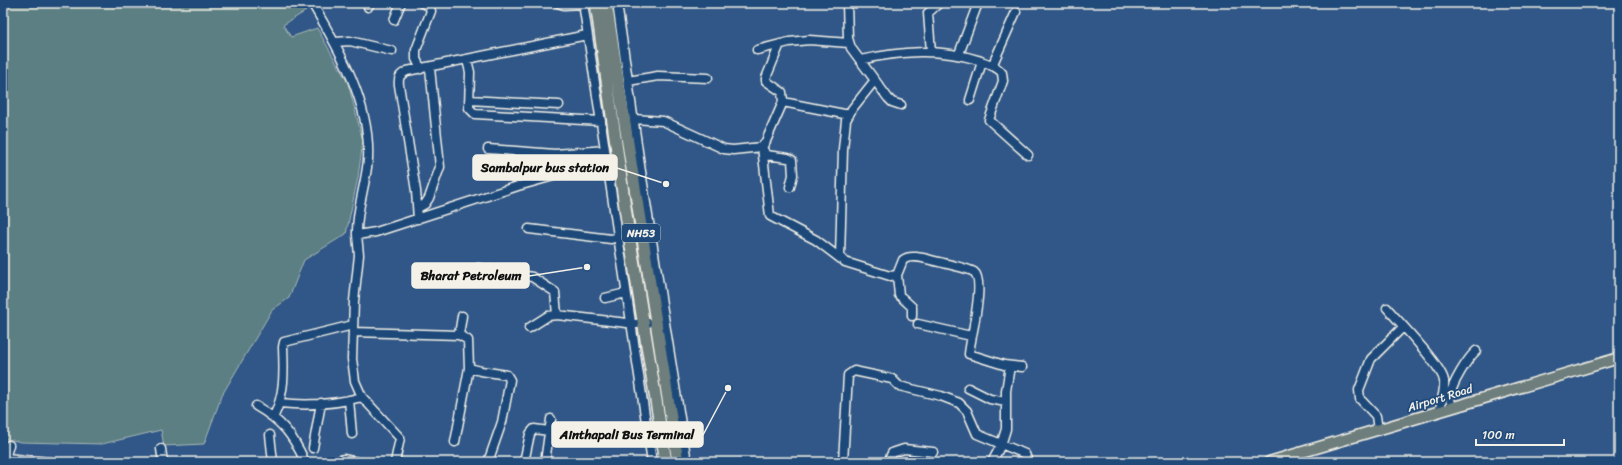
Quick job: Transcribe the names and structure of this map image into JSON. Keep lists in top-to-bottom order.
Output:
{
  "streets": {
    "highway": ["NH53"],
    "main road": ["Airport Road"]
  },
  "places": ["Sambalpur bus station", "Bharat Petroleum", "Ainthapali Bus Terminal"],
  "scale_bar": "100 m"
}
